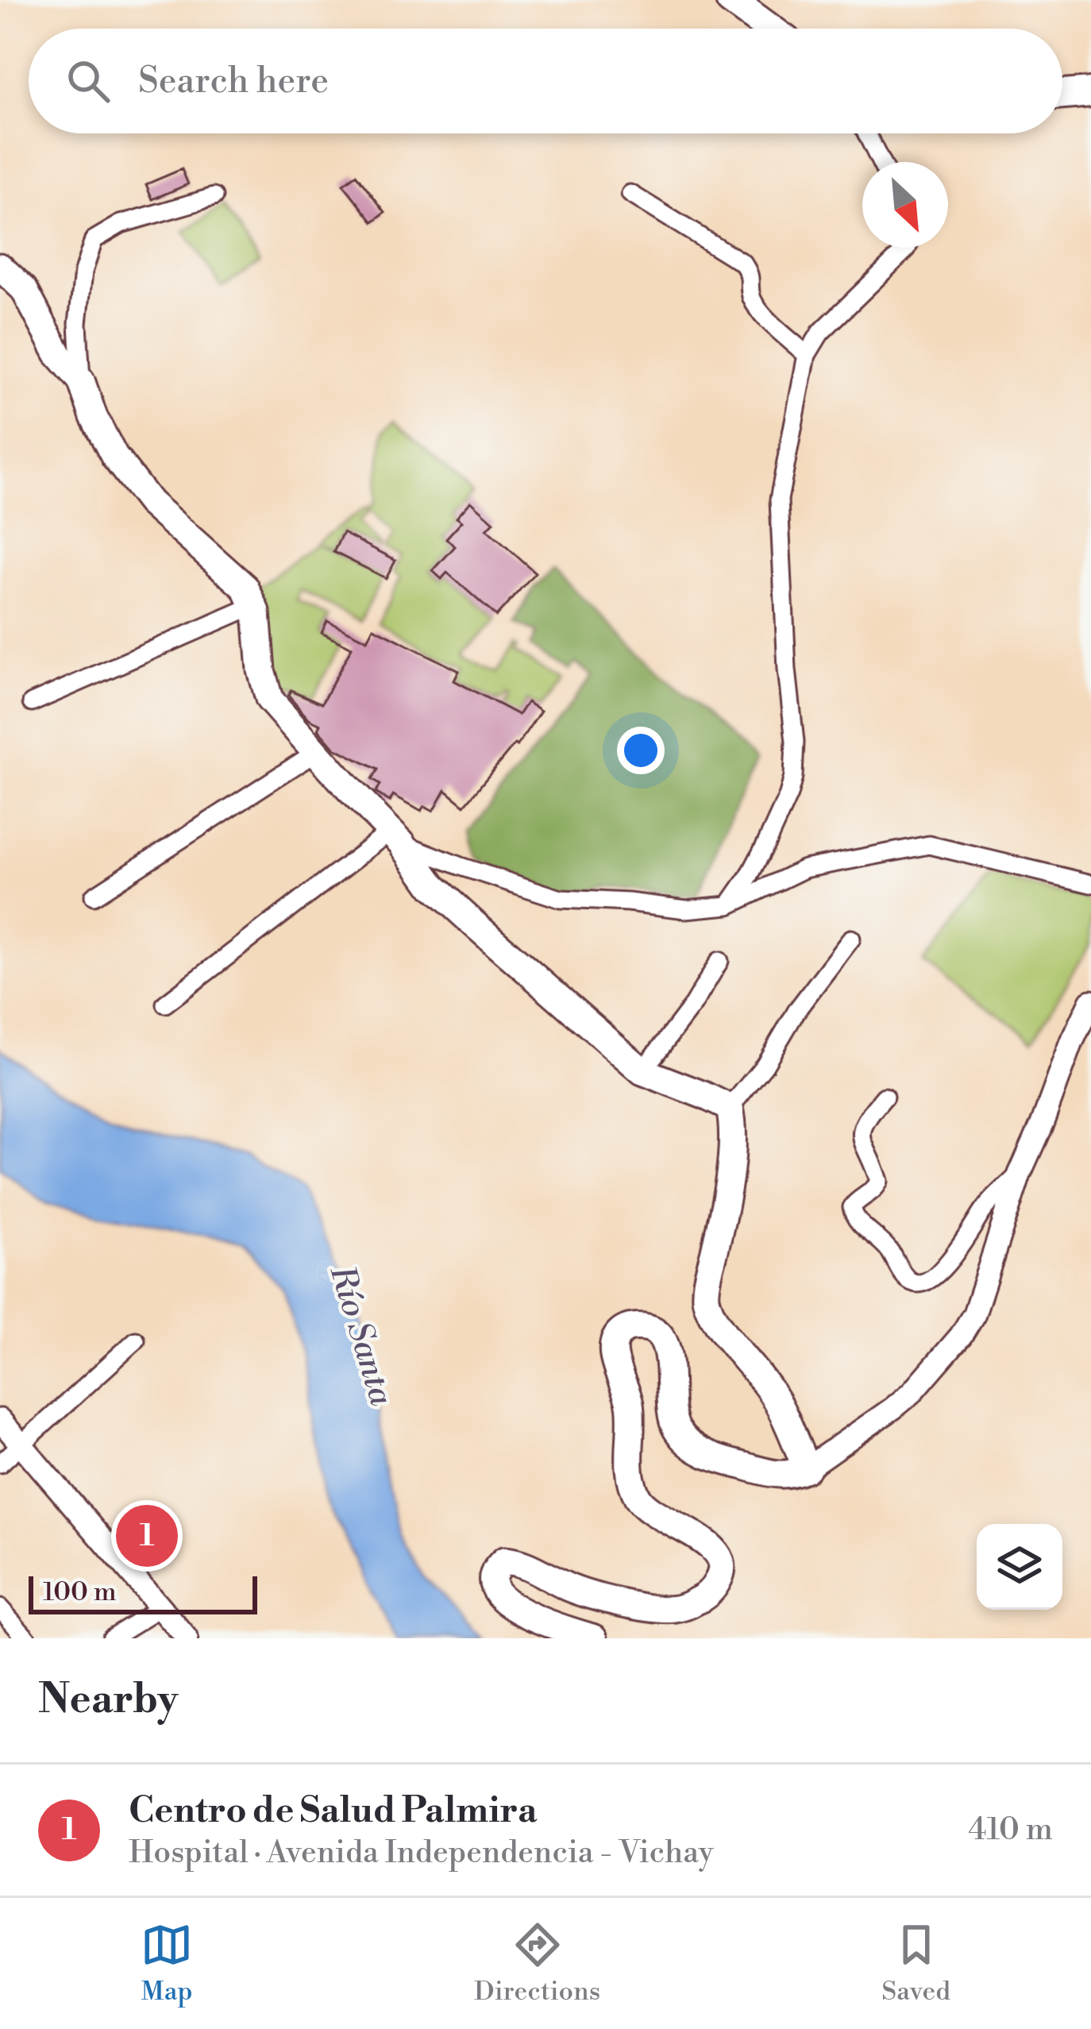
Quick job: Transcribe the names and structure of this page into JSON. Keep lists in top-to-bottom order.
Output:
{
  "water": ["Río Santa"],
  "scale_bar": "100 m",
  "north": "bottom right",
  "page": {
    "search": "Search here",
    "pins": "1",
    "scale": "100 m",
    "heading": "Nearby",
    "list": [
      {
        "mark": "1",
        "name": "Centro de Salud Palmira",
        "note": "Hospital · Avenida Independencia - Vichay",
        "value": "410 m"
      }
    ],
    "nav": ["Map", "Directions", "Saved"]
  }
}
